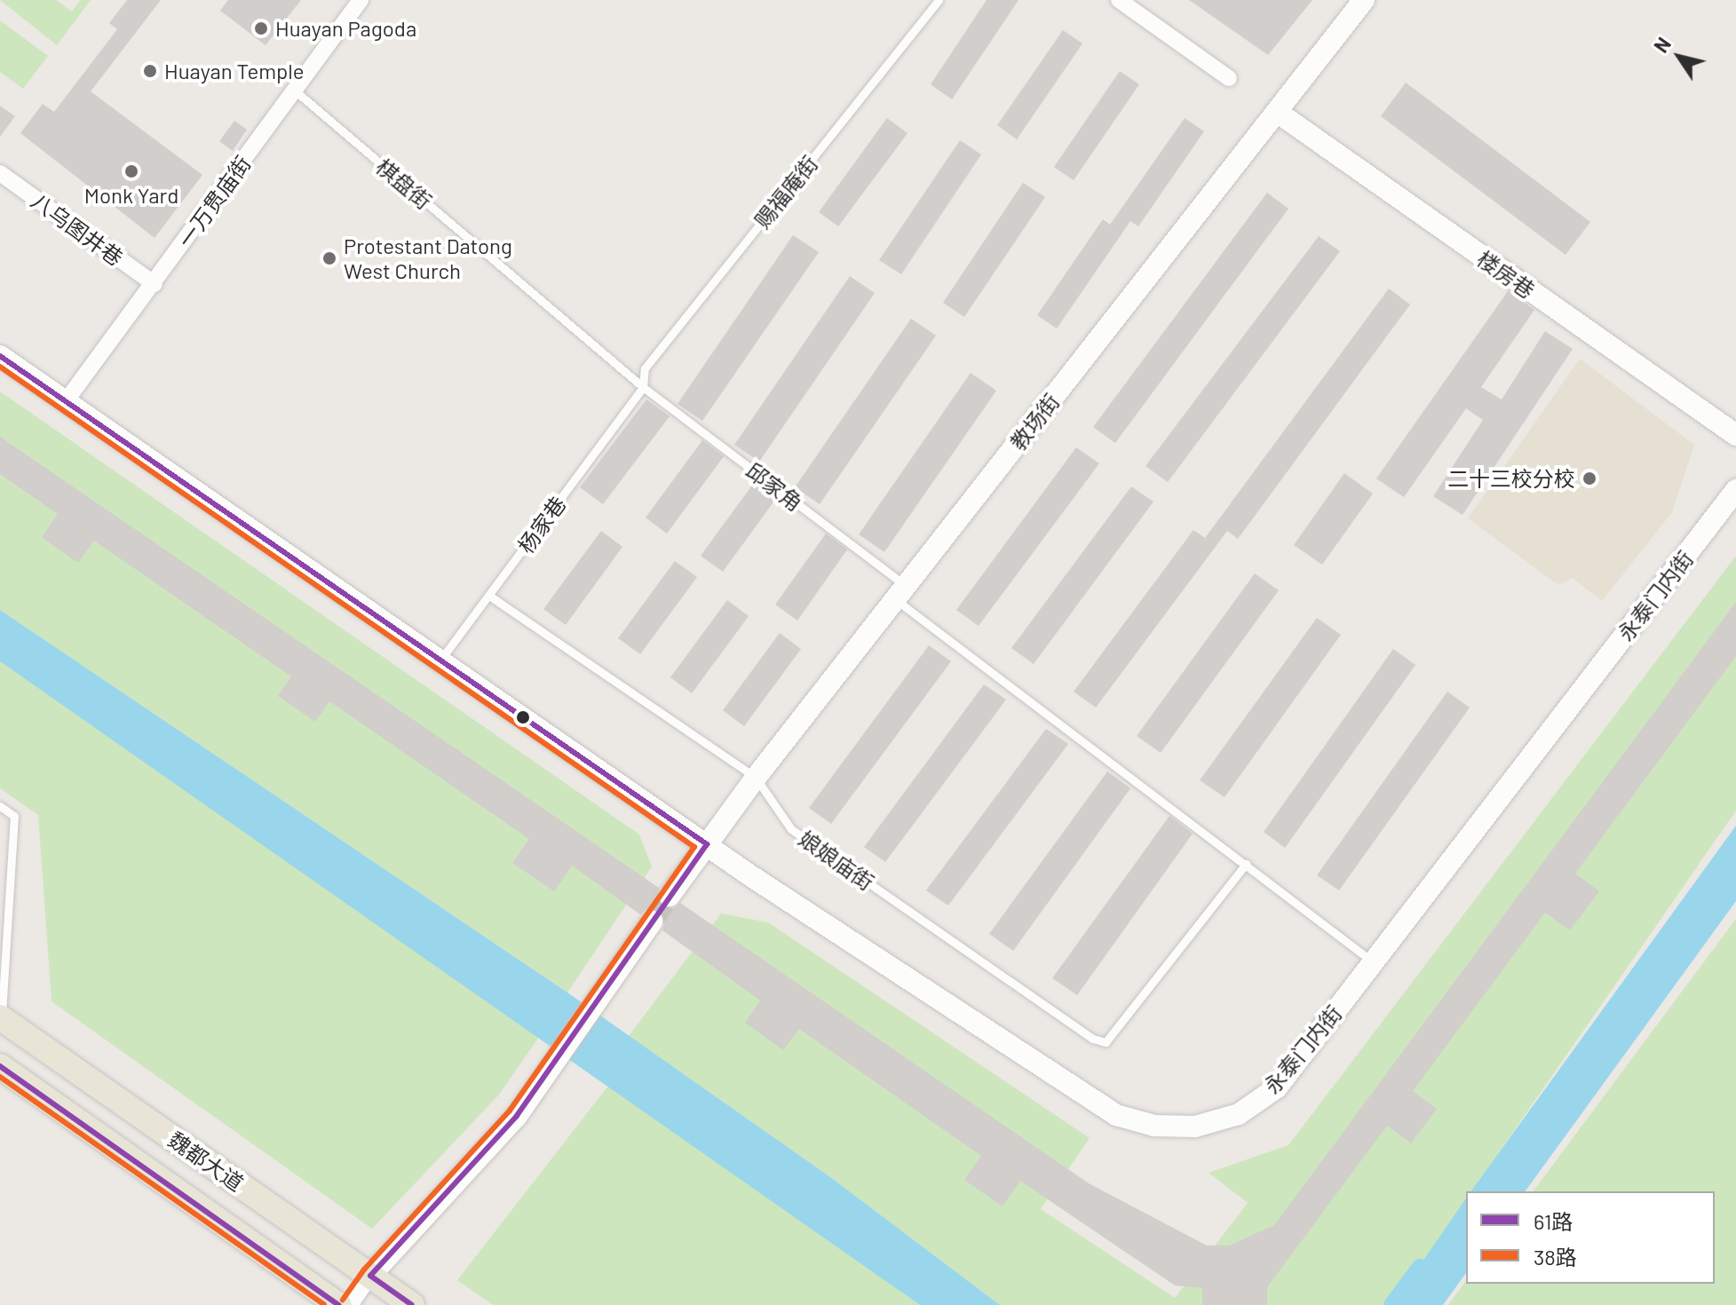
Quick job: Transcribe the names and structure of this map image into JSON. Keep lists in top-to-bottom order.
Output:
{
  "streets": {
    "main road": [
      "楼房巷",
      "教场街",
      "永泰门内街",
      "魏都大道"
    ],
    "street": ["一万贯庙街", "八乌图井巷"],
    "lane": [
      "棋盘街",
      "赐福庵街",
      "邱家角",
      "杨家巷",
      "娘娘庙街"
    ]
  },
  "crossings": [
    ["棋盘街", "赐福庵街"],
    ["棋盘街", "一万贯庙街"],
    ["棋盘街", "邱家角"],
    ["棋盘街", "杨家巷"],
    ["赐福庵街", "邱家角"],
    ["赐福庵街", "杨家巷"],
    ["一万贯庙街", "八乌图井巷"],
    ["一万贯庙街", "永泰门内街"],
    ["楼房巷", "教场街"],
    ["教场街", "邱家角"],
    ["教场街", "永泰门内街"],
    ["教场街", "娘娘庙街"],
    ["邱家角", "杨家巷"],
    ["邱家角", "永泰门内街"],
    ["邱家角", "娘娘庙街"],
    ["杨家巷", "永泰门内街"],
    ["杨家巷", "娘娘庙街"]
  ],
  "places": [
    "Huayan Pagoda",
    "Huayan Temple",
    "Monk Yard",
    "Protestant Datong West Church",
    "二十三校分校"
  ],
  "lines": ["transit line 61路", "transit line 38路"],
  "legend": ["61路", "38路"],
  "north": "top left"
}
